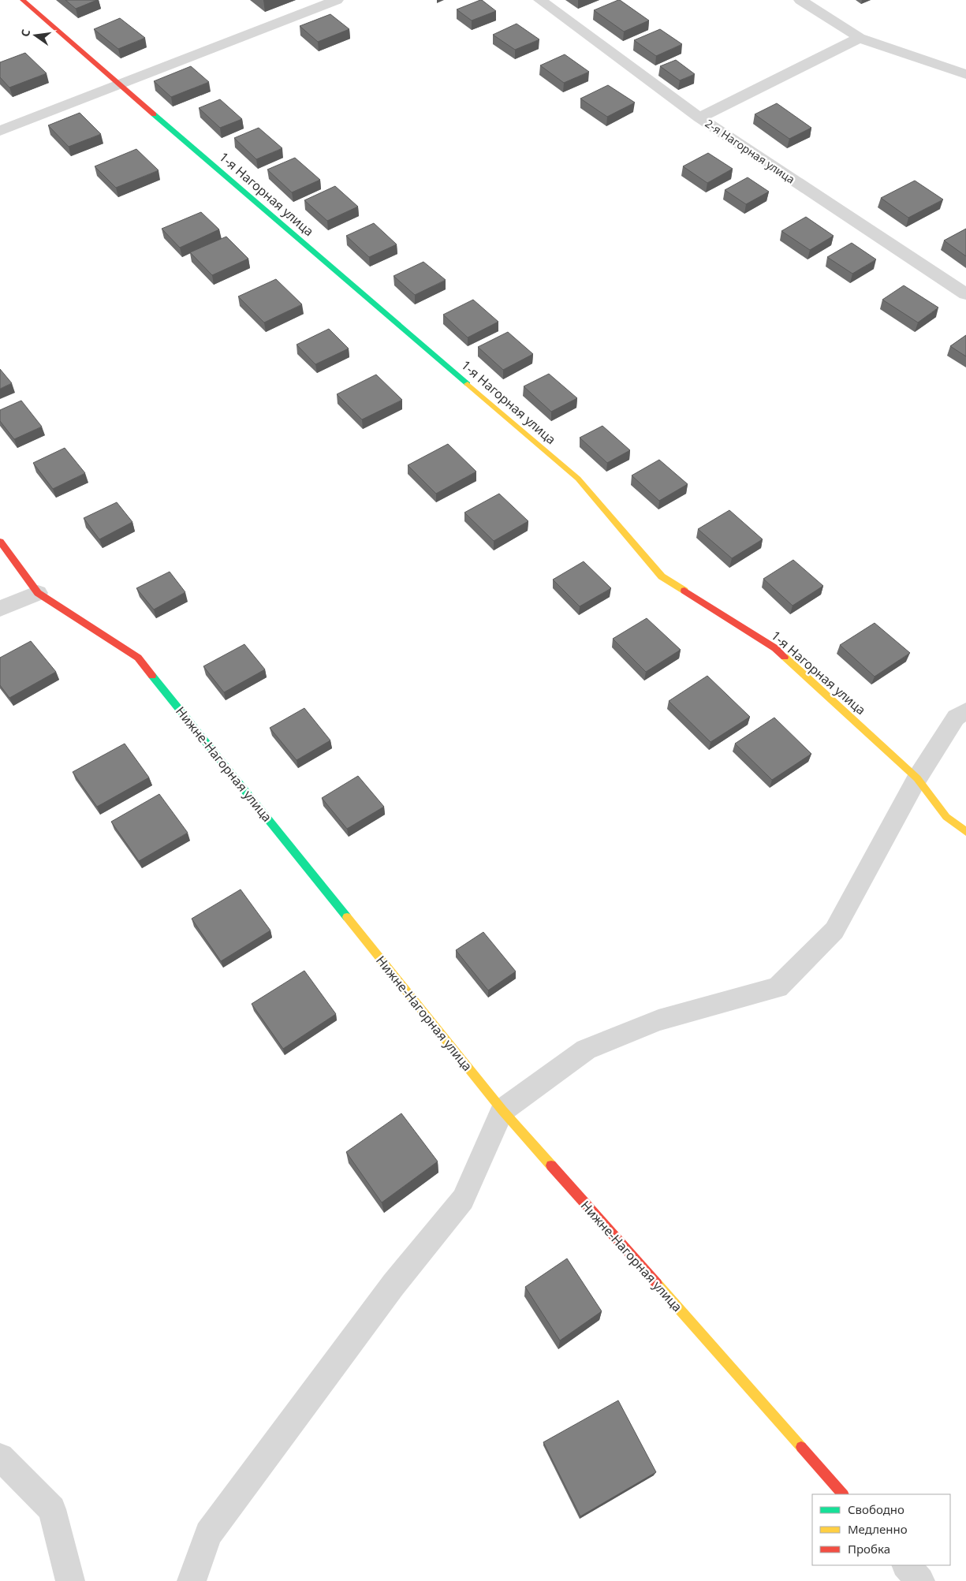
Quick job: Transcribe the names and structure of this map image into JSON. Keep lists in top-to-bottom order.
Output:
{
  "streets": {
    "street": ["2-я Нагорная улица", "1-я Нагорная улица", "Нижне-Нагорная улица"]
  },
  "legend": ["Свободно", "Медленно", "Пробка"],
  "north": "left"
}
